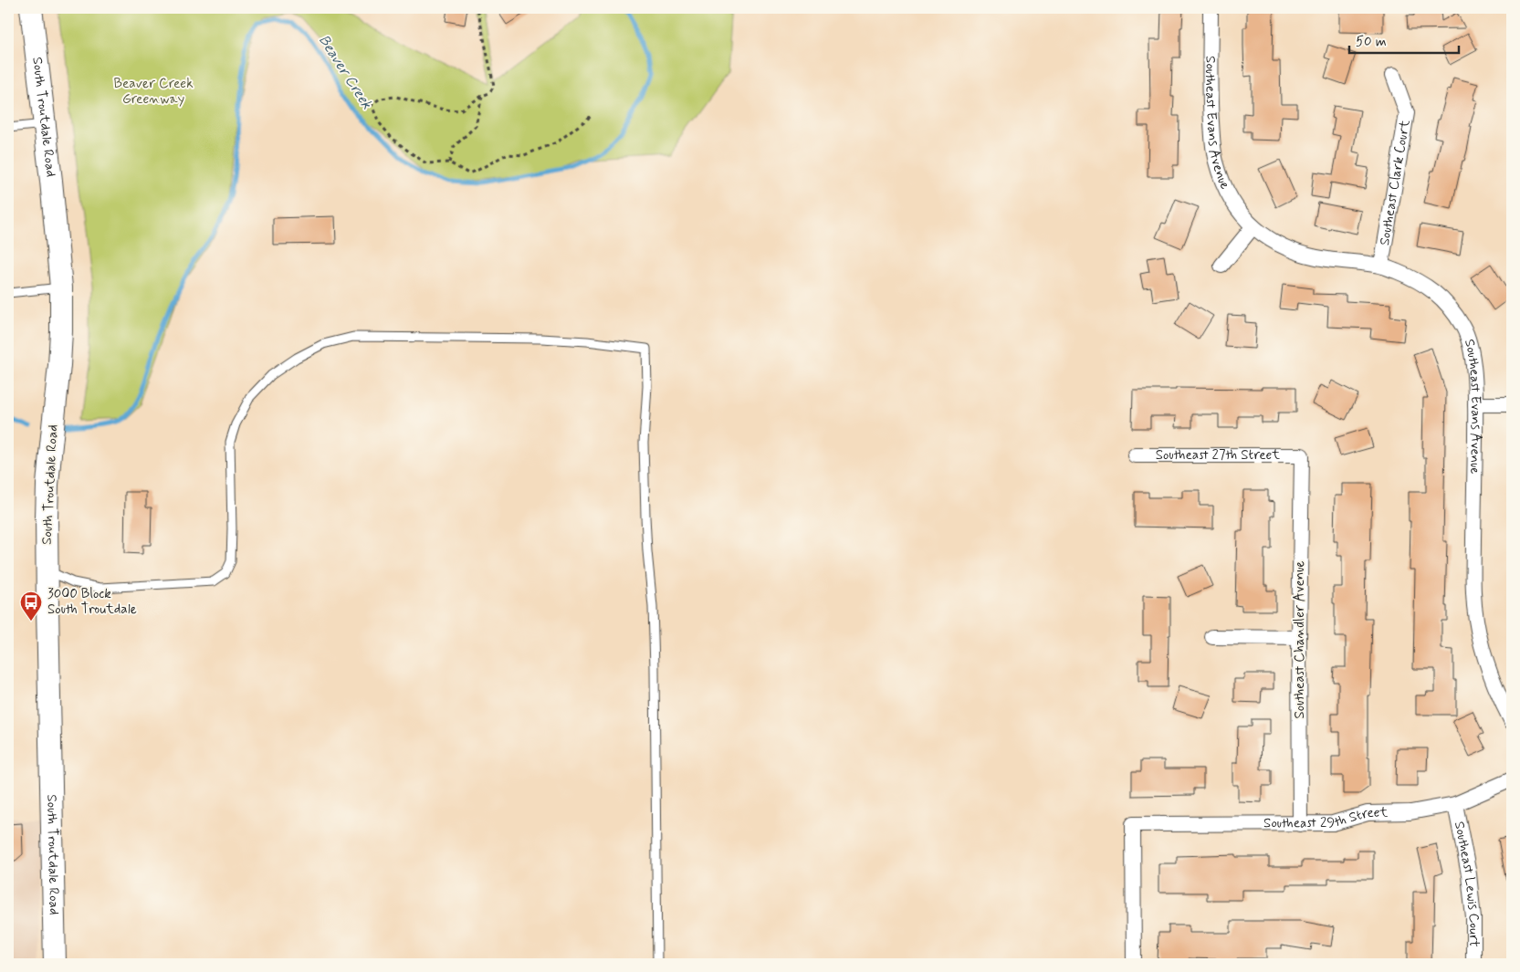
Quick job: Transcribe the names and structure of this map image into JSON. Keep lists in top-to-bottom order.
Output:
{
  "streets": {
    "main road": ["South Troutdale Road"],
    "street": [
      "Southeast Evans Avenue",
      "Southeast Clark Court",
      "Southeast 27th Street",
      "Southeast Chandler Avenue",
      "Southeast 29th Street",
      "Southeast Lewis Court"
    ]
  },
  "crossings": [
    ["Southeast Evans Avenue", "Southeast Clark Court"],
    ["Southeast 27th Street", "Southeast Chandler Avenue"],
    ["Southeast Chandler Avenue", "Southeast 29th Street"],
    ["Southeast 29th Street", "Southeast Lewis Court"]
  ],
  "water": ["Beaver Creek"],
  "parks": ["Beaver Creek Greenway"],
  "places": {
    "bus stop": ["3000 Block South Troutdale"]
  },
  "scale_bar": "50 m"
}
